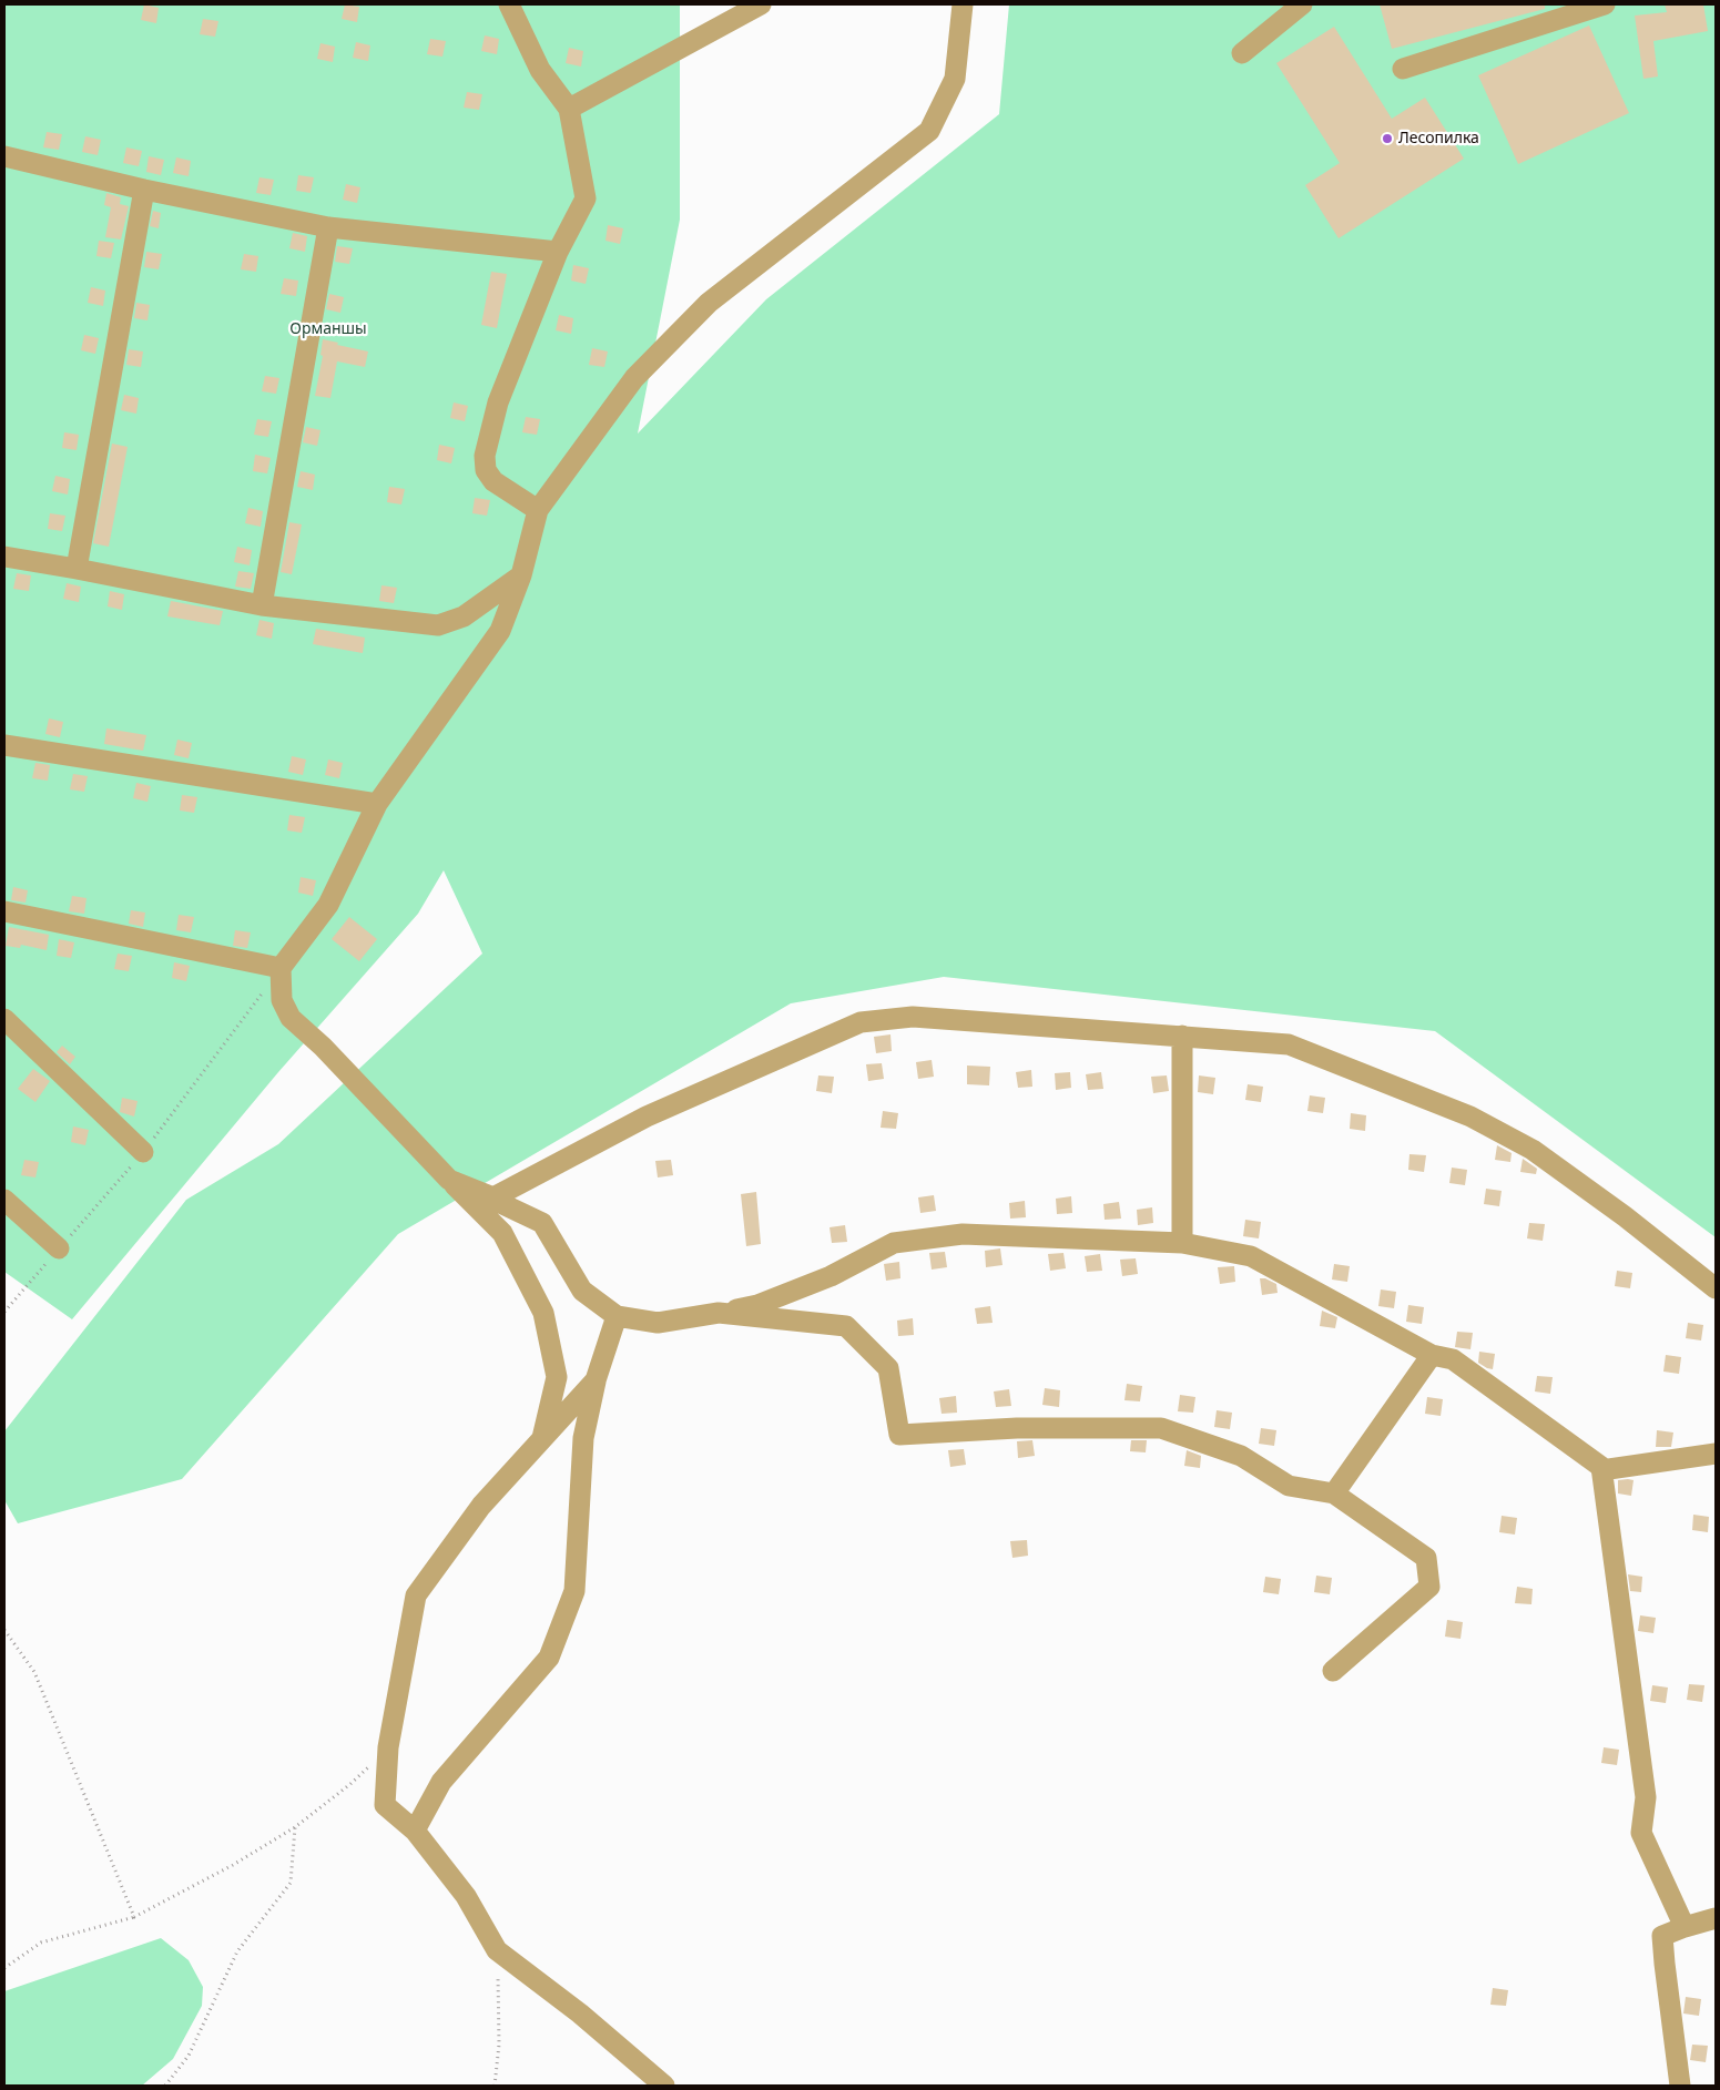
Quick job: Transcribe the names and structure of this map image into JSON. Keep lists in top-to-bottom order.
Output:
{
  "parks": ["Орманшы"],
  "places": ["Лесопилка"]
}
